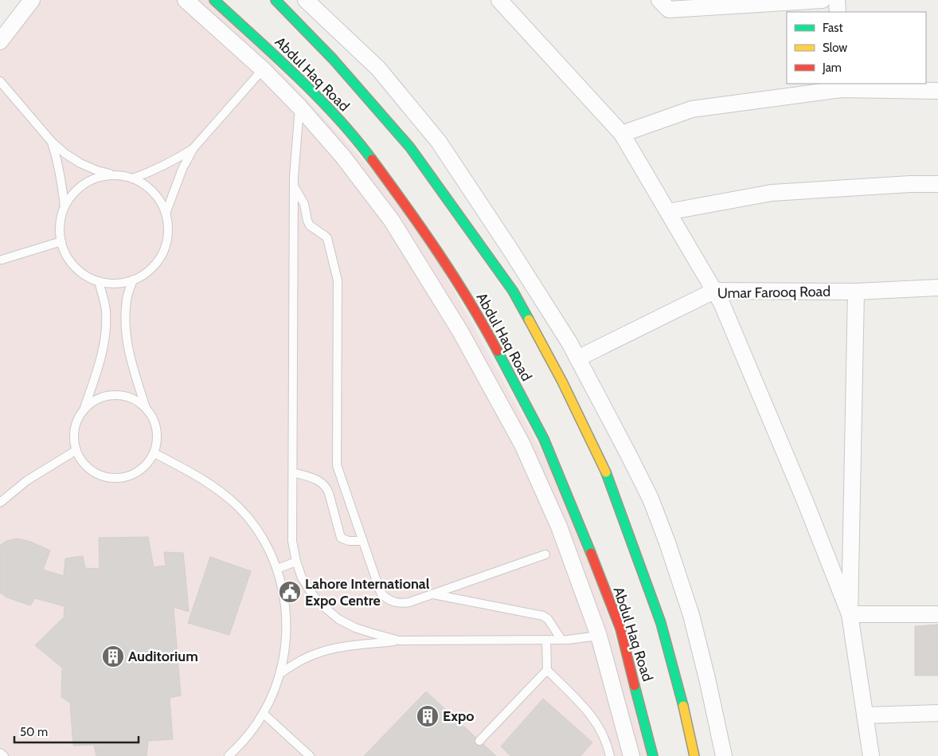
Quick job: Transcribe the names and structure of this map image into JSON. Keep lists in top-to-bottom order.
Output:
{
  "streets": {
    "main road": ["Abdul Haq Road"],
    "street": ["Umar Farooq Road"]
  },
  "places": {
    "public building": ["Lahore International Expo Centre"],
    "building": ["Auditorium", "Expo"]
  },
  "legend": ["Fast", "Slow", "Jam"],
  "scale_bar": "50 m"
}
